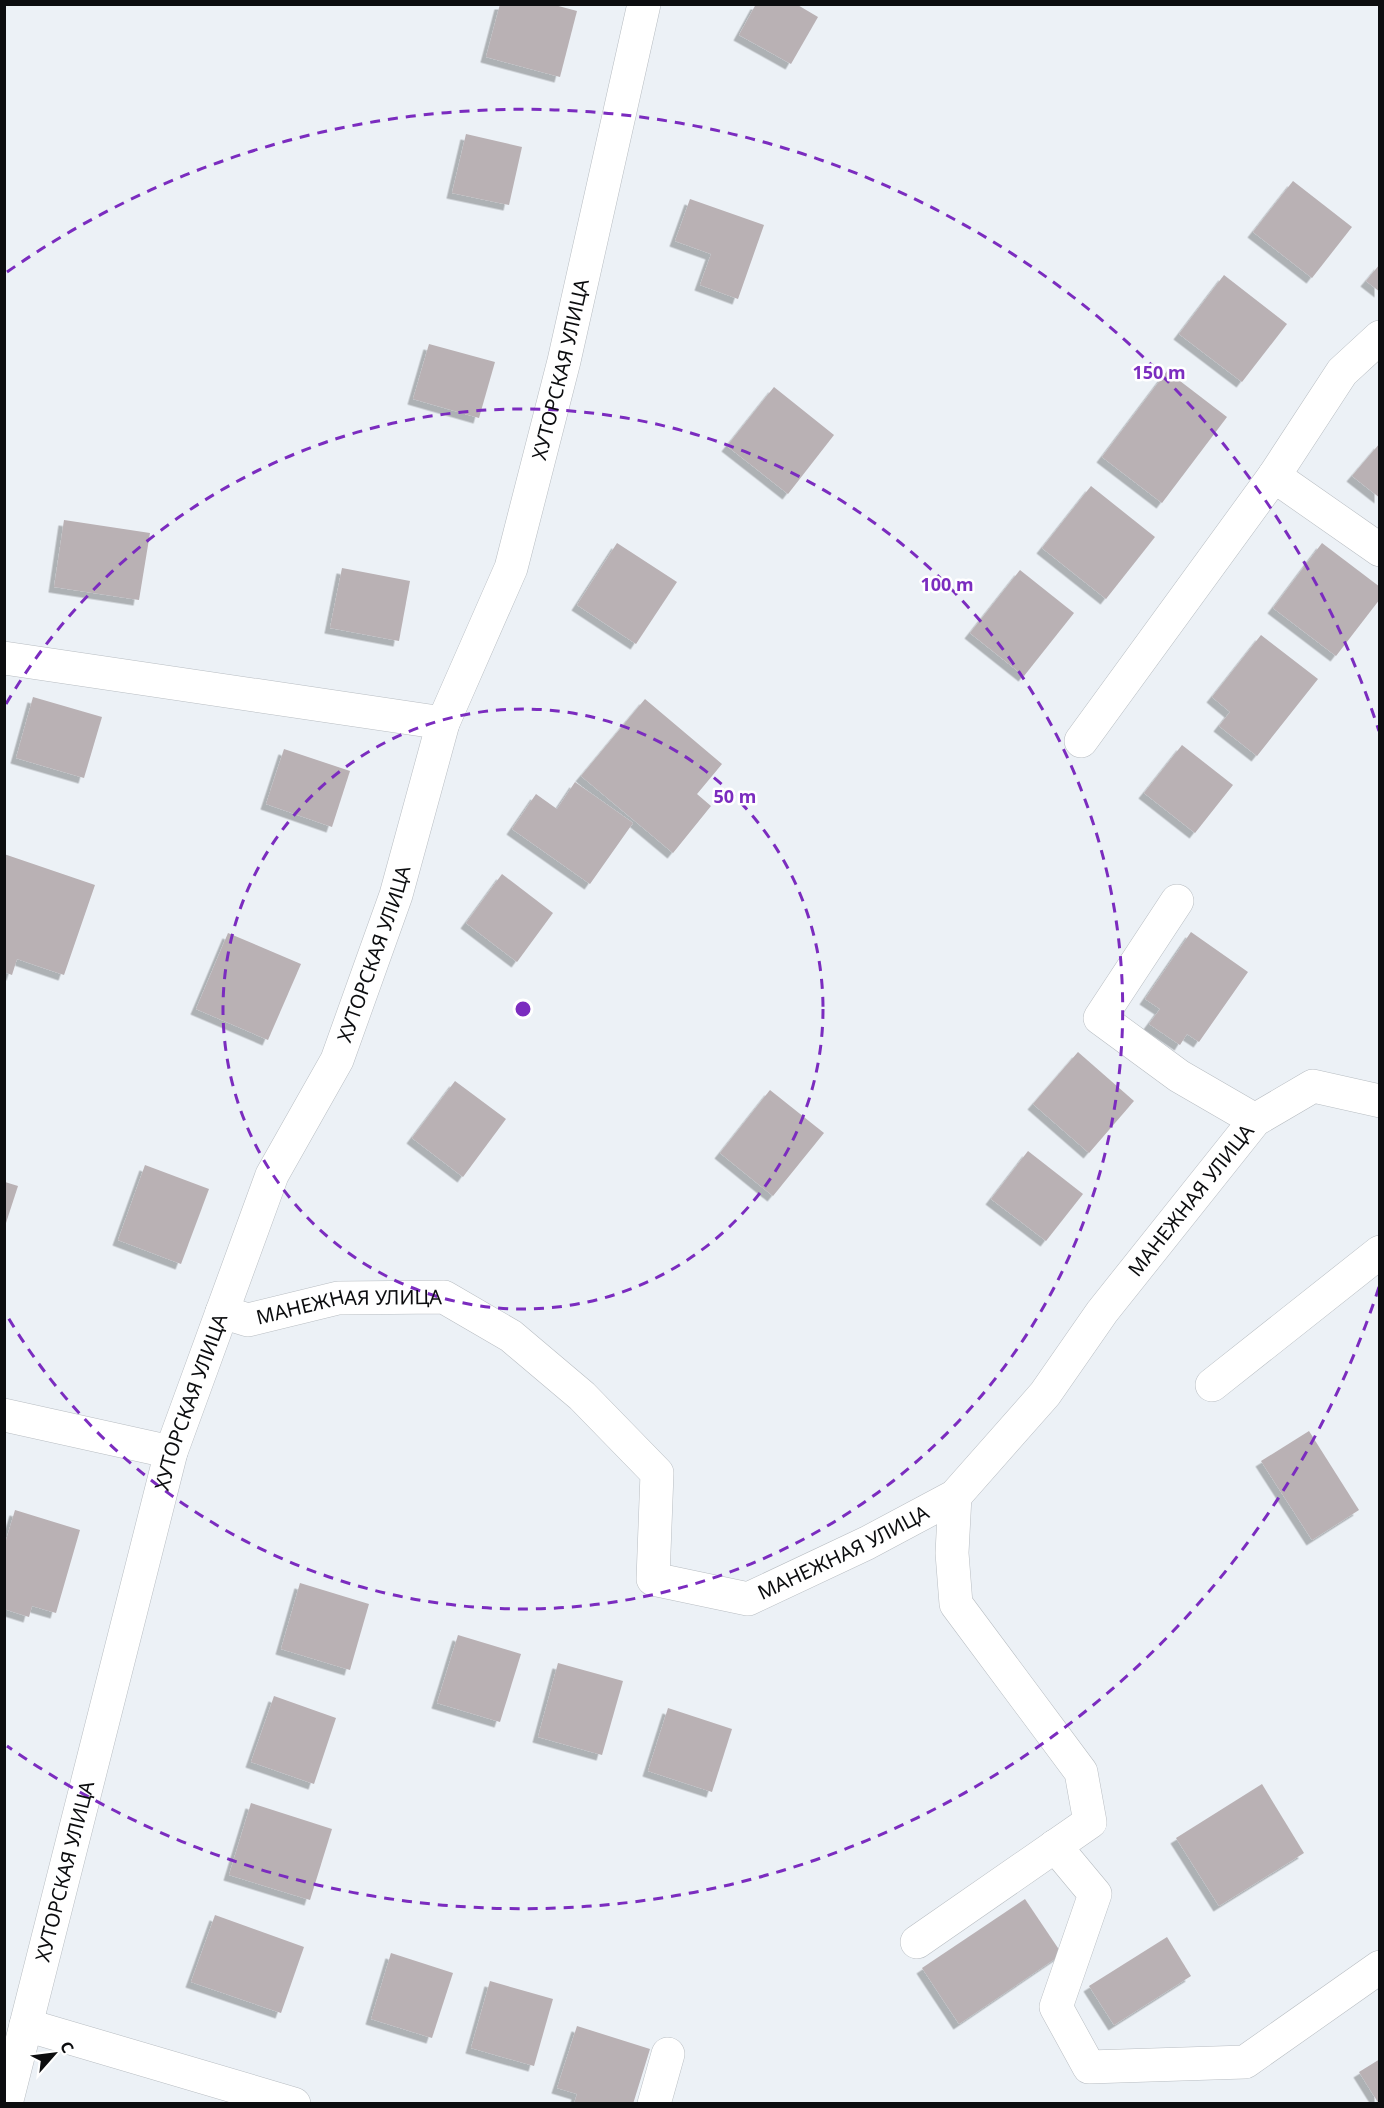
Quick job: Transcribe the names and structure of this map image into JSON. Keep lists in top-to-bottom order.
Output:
{
  "streets": {
    "street": ["ХУТОРСКАЯ УЛИЦА", "МАНЕЖНАЯ УЛИЦА"]
  },
  "crossings": [
    ["ХУТОРСКАЯ УЛИЦА", "МАНЕЖНАЯ УЛИЦА"]
  ],
  "north": "top right",
  "rings": ["150 m", "100 m", "50 m"]
}
